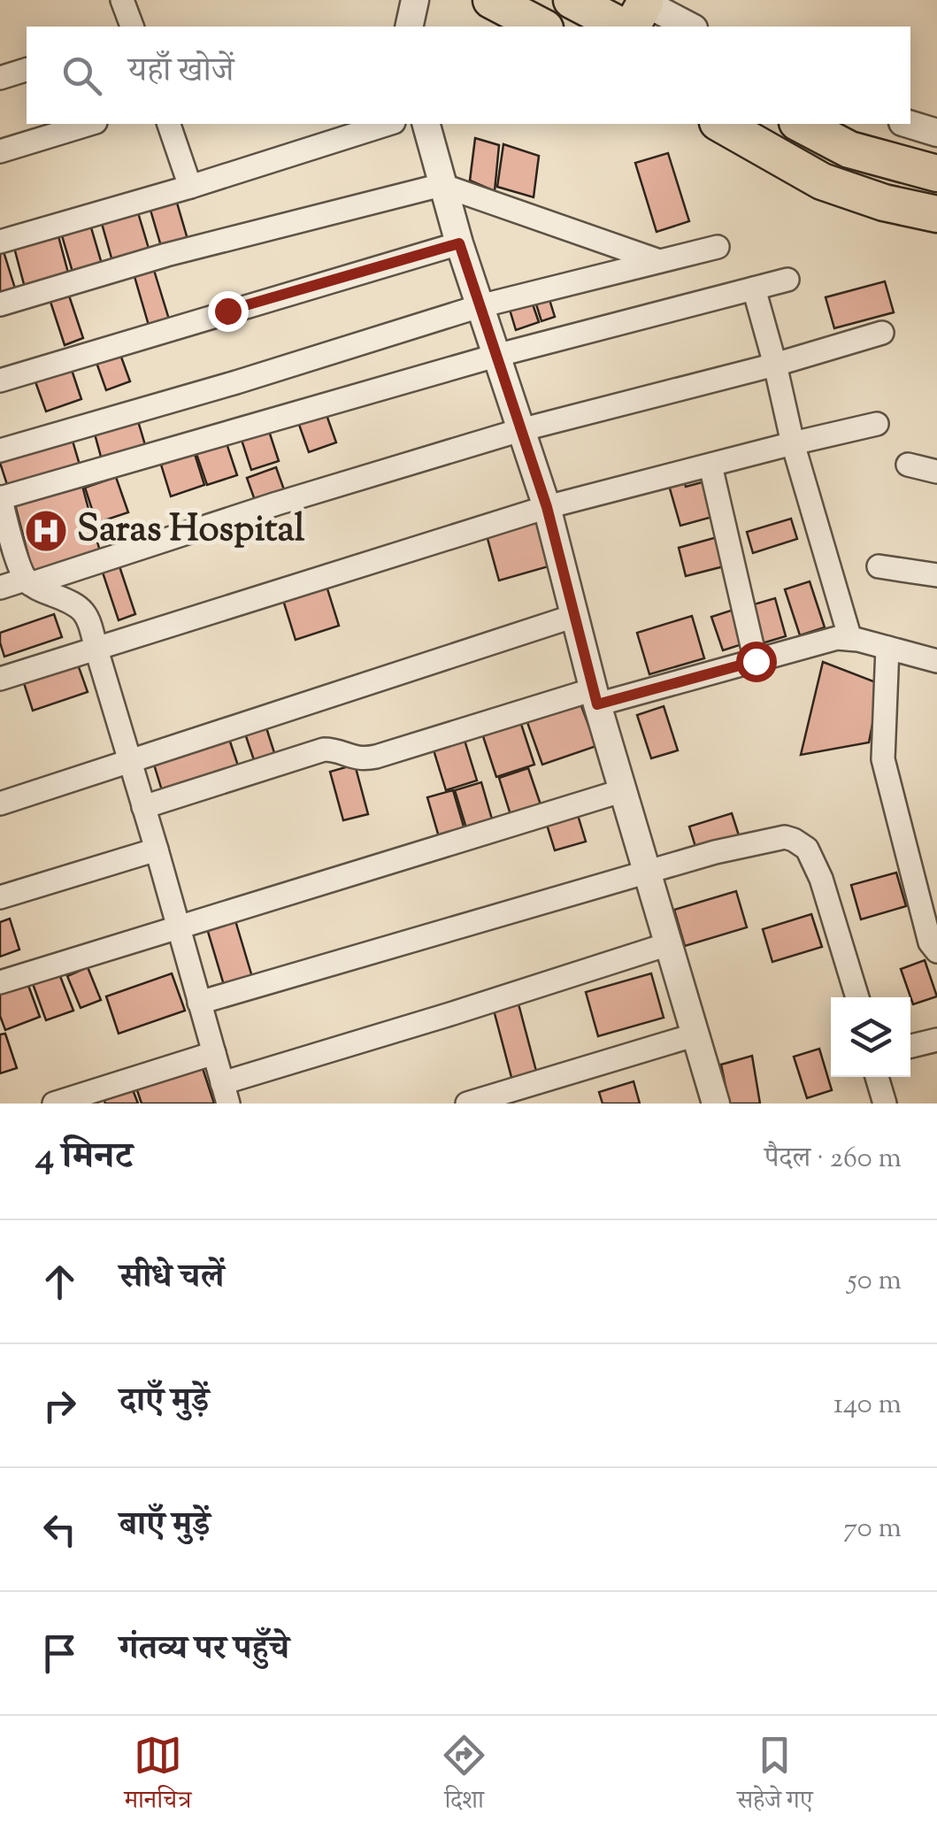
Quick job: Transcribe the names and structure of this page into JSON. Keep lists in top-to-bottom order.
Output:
{
  "places": {
    "hospital": ["Saras Hospital"]
  },
  "page": {
    "search": "यहाँ खोजें",
    "heading": ["4 मिनट", "पैदल · 260 m"],
    "list": [
      ["सीधे चलें", "50 m"],
      ["दाएँ मुड़ें", "140 m"],
      ["बाएँ मुड़ें", "70 m"],
      "गंतव्य पर पहुँचे"
    ],
    "nav": ["मानचित्र", "दिशा", "सहेजे गए"]
  }
}
